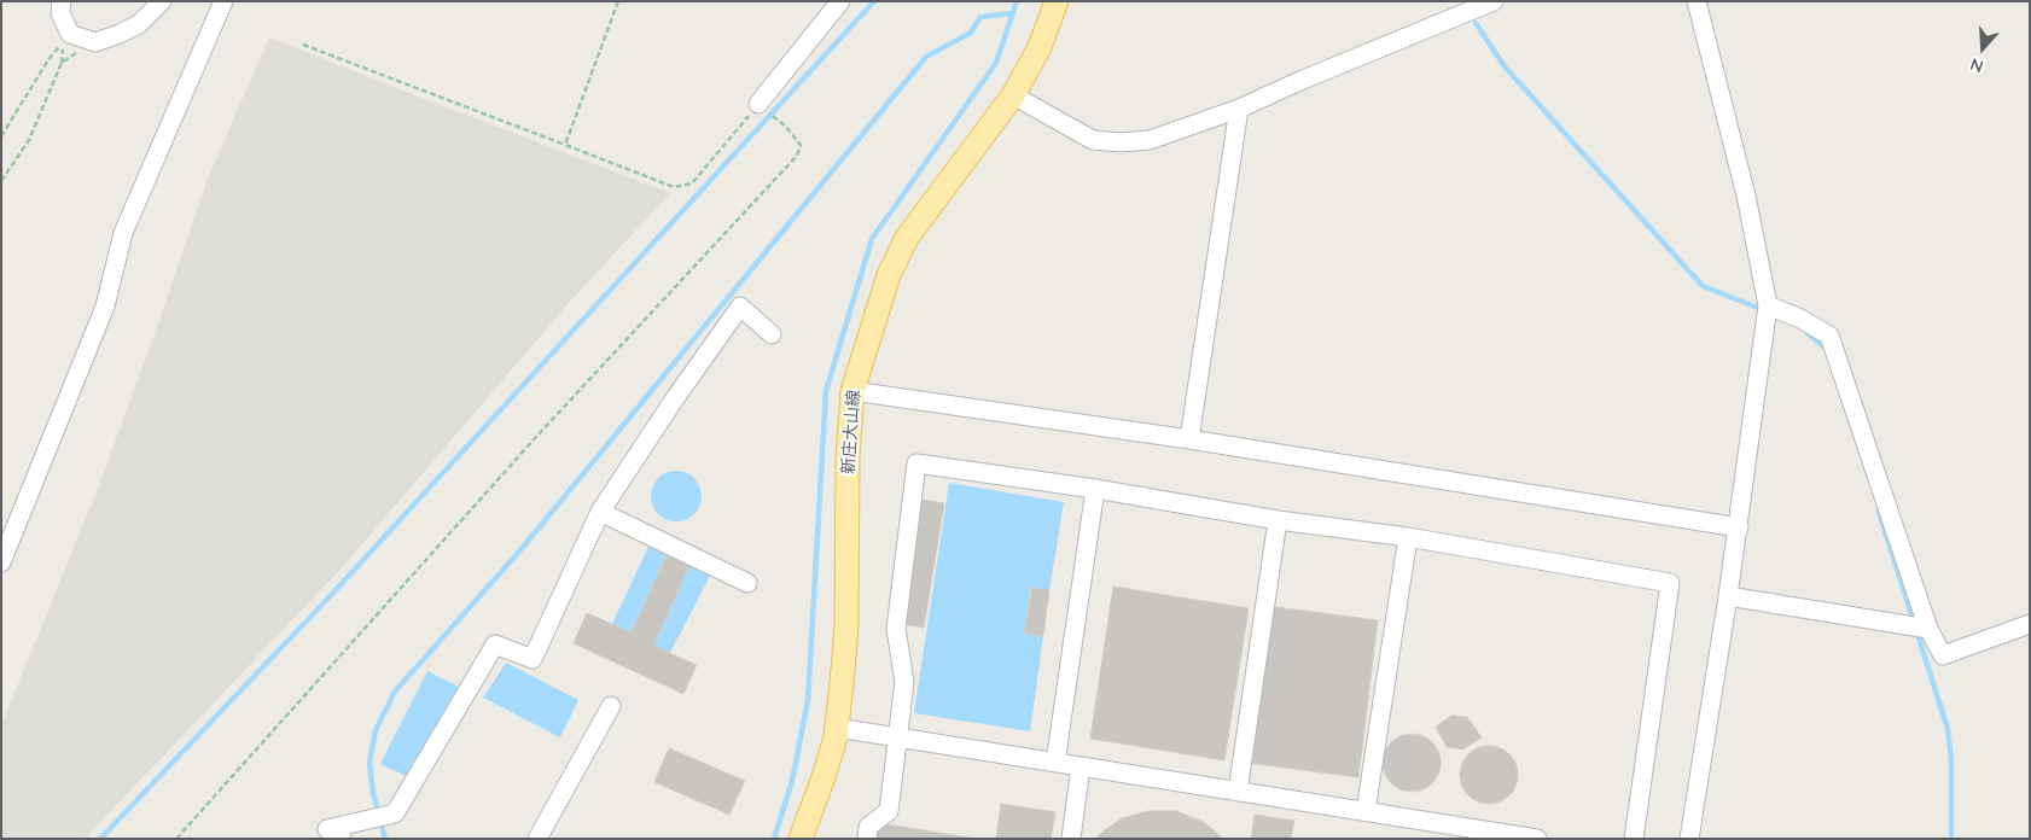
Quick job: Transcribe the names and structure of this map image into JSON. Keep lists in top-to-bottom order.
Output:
{
  "streets": {
    "main road": ["新庄大山線"]
  },
  "north": "bottom"
}
